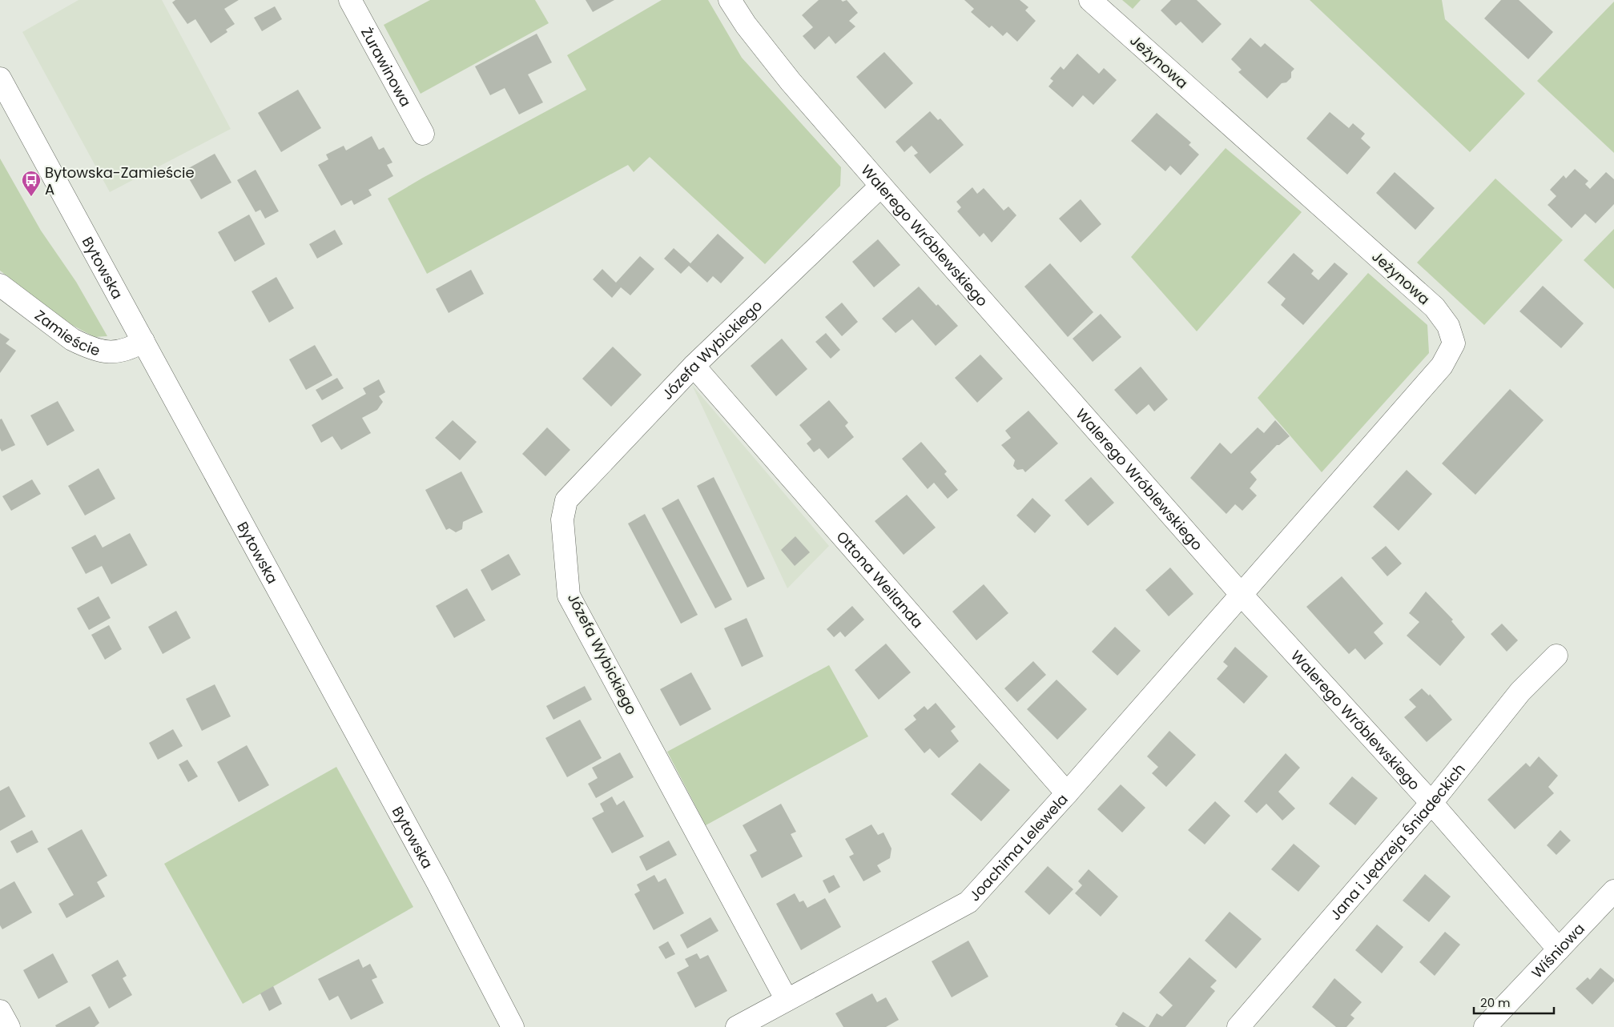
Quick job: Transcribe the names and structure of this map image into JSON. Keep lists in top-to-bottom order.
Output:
{
  "streets": {
    "street": [
      "Jeżynowa",
      "Żurawinowa",
      "Walerego Wróblewskiego",
      "Bytowska",
      "Zamieście",
      "Józefa Wybickiego",
      "Ottona Weilanda",
      "Jana i Jędrzeja Śniadeckich",
      "Joachima Lelewela",
      "Wiśniowa"
    ]
  },
  "crossings": [
    ["Jeżynowa", "Walerego Wróblewskiego"],
    ["Jeżynowa", "Joachima Lelewela"],
    ["Walerego Wróblewskiego", "Józefa Wybickiego"],
    ["Walerego Wróblewskiego", "Jana i Jędrzeja Śniadeckich"],
    ["Walerego Wróblewskiego", "Joachima Lelewela"],
    ["Walerego Wróblewskiego", "Wiśniowa"],
    ["Bytowska", "Zamieście"],
    ["Józefa Wybickiego", "Ottona Weilanda"],
    ["Józefa Wybickiego", "Joachima Lelewela"],
    ["Ottona Weilanda", "Joachima Lelewela"]
  ],
  "places": {
    "bus stop": ["Bytowska-Zamieście A"]
  },
  "scale_bar": "20 m"
}
